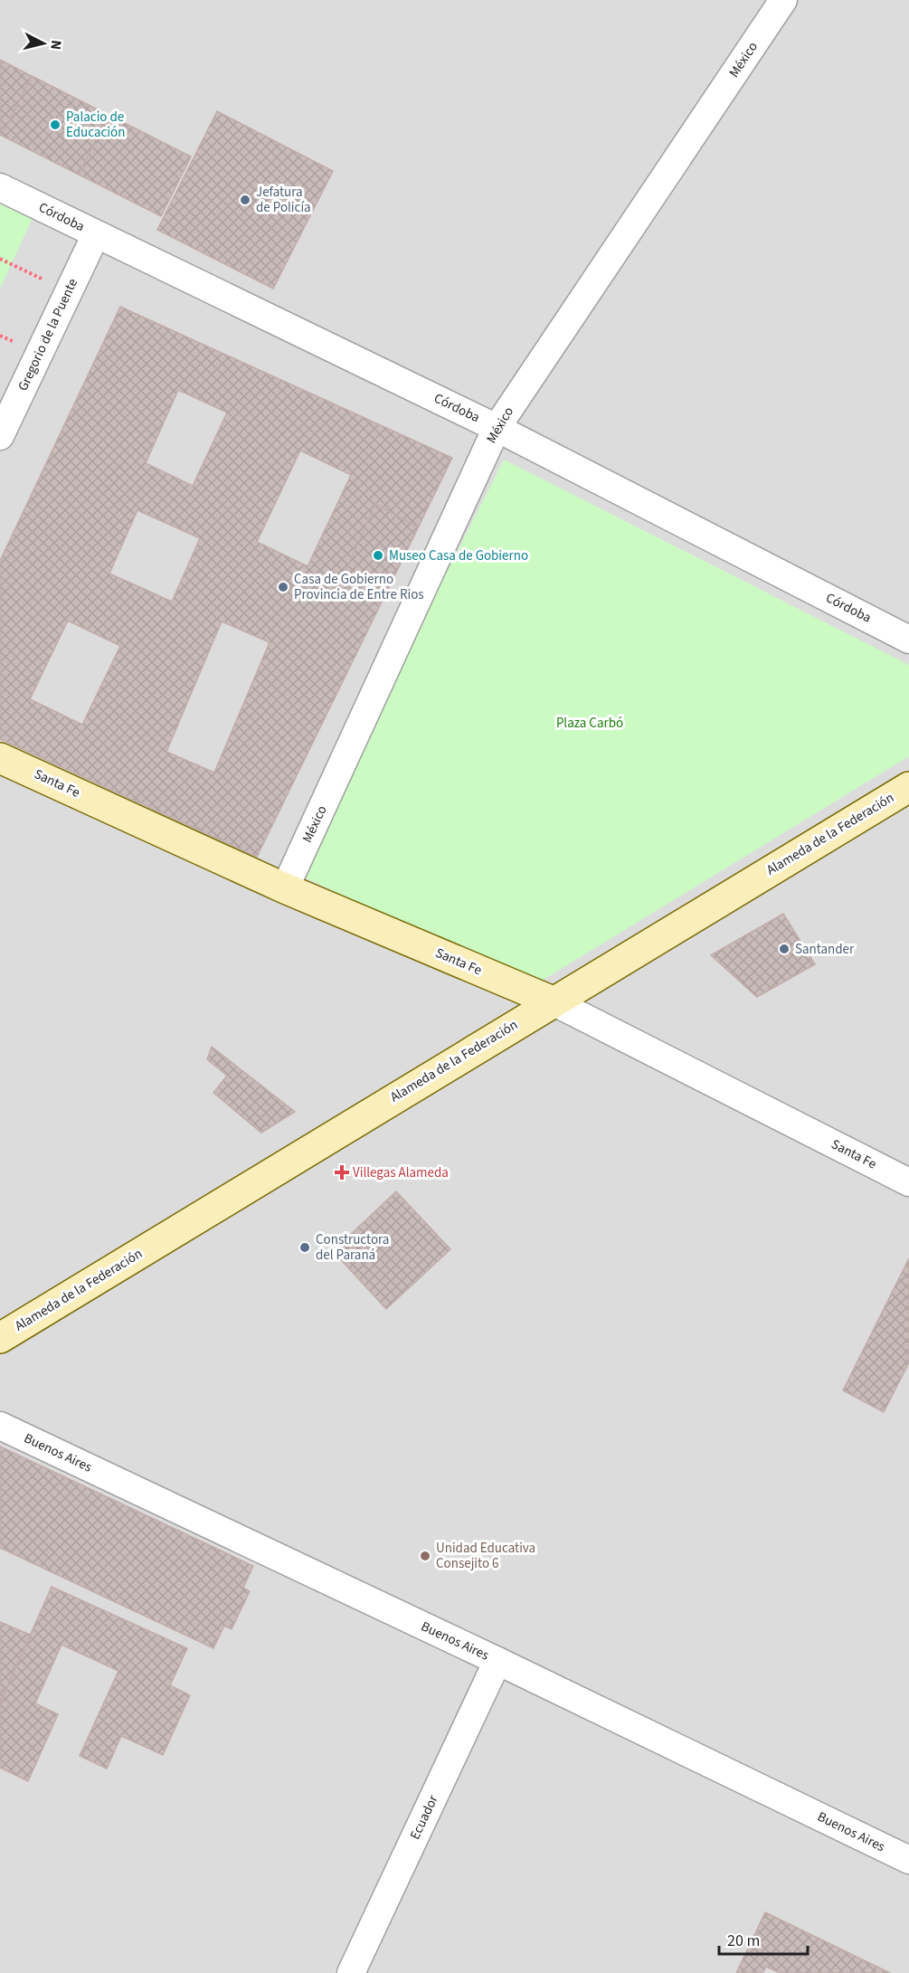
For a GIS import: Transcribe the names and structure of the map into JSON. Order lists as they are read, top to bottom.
{
  "streets": {
    "street": [
      "México",
      "Córdoba",
      "Gregorio de la Puente",
      "Santa Fe",
      "Alameda de la Federación",
      "Buenos Aires",
      "Ecuador"
    ]
  },
  "crossings": [
    ["México", "Córdoba"],
    ["México", "Santa Fe"],
    ["Córdoba", "Gregorio de la Puente"],
    ["Santa Fe", "Alameda de la Federación"],
    ["Buenos Aires", "Ecuador"]
  ],
  "parks": ["Plaza Carbó"],
  "places": {
    "other": [
      "Palacio de Educación",
      "Jefatura de Policía",
      "Museo Casa de Gobierno",
      "Casa de Gobierno Provincia de Entre Rios",
      "Santander",
      "Constructora del Paraná",
      "Unidad Educativa Consejito 6"
    ],
    "health": ["Villegas Alameda"]
  },
  "scale_bar": "20 m",
  "north": "right"
}
